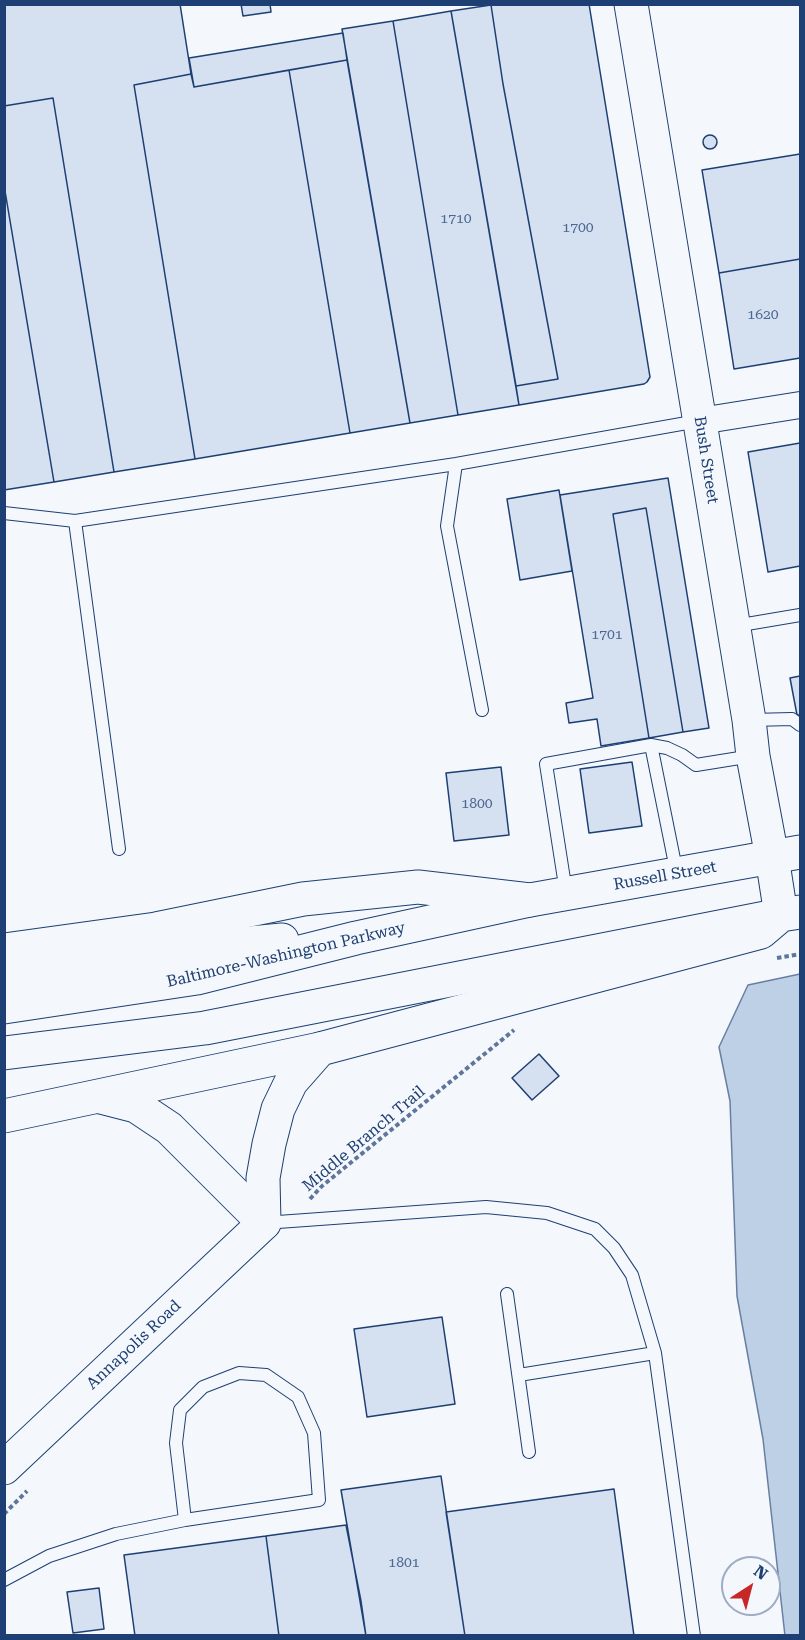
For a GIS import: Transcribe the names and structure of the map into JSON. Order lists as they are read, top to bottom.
{
  "streets": {
    "main road": [
      "Bush Street",
      "Russell Street",
      "Baltimore-Washington Parkway",
      "Annapolis Road"
    ],
    "path": ["Middle Branch Trail"]
  },
  "crossings": [
    ["Bush Street", "Russell Street"],
    ["Russell Street", "Baltimore-Washington Parkway"],
    ["Middle Branch Trail", "Annapolis Road"]
  ],
  "house_numbers": [
    "1710",
    "1700",
    "1620",
    "1701",
    "1800",
    "1801"
  ],
  "north": "top right"
}
